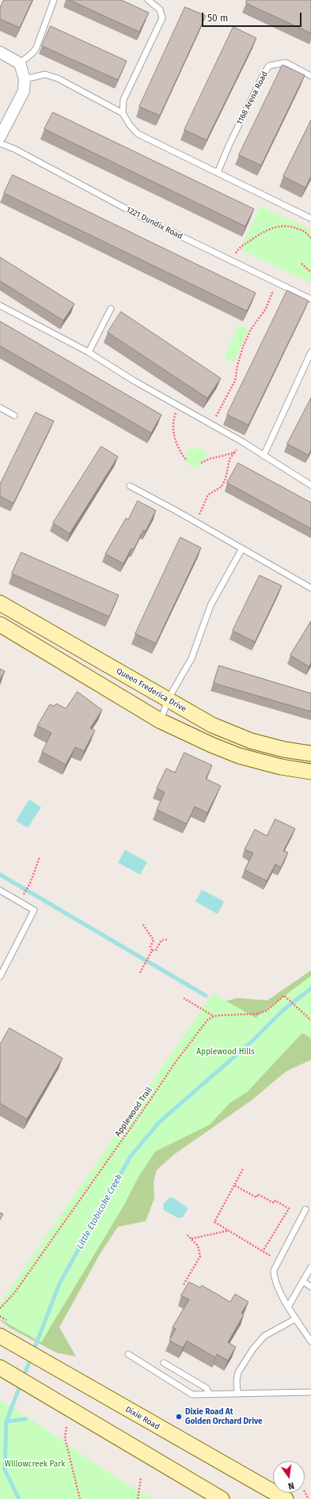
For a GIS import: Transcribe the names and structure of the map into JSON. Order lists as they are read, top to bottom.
{
  "streets": {
    "street": ["Queen Frederica Drive", "Dixie Road"],
    "lane": ["1168 Arena Road", "1221 Dundix Road"],
    "path": ["Applewood Trail"]
  },
  "water": ["Little Etobicoke Creek"],
  "parks": ["Applewood Hills", "Willowcreek Park"],
  "places": ["Dixie Road At Golden Orchard Drive"],
  "scale_bar": "50 m",
  "north": "bottom"
}
